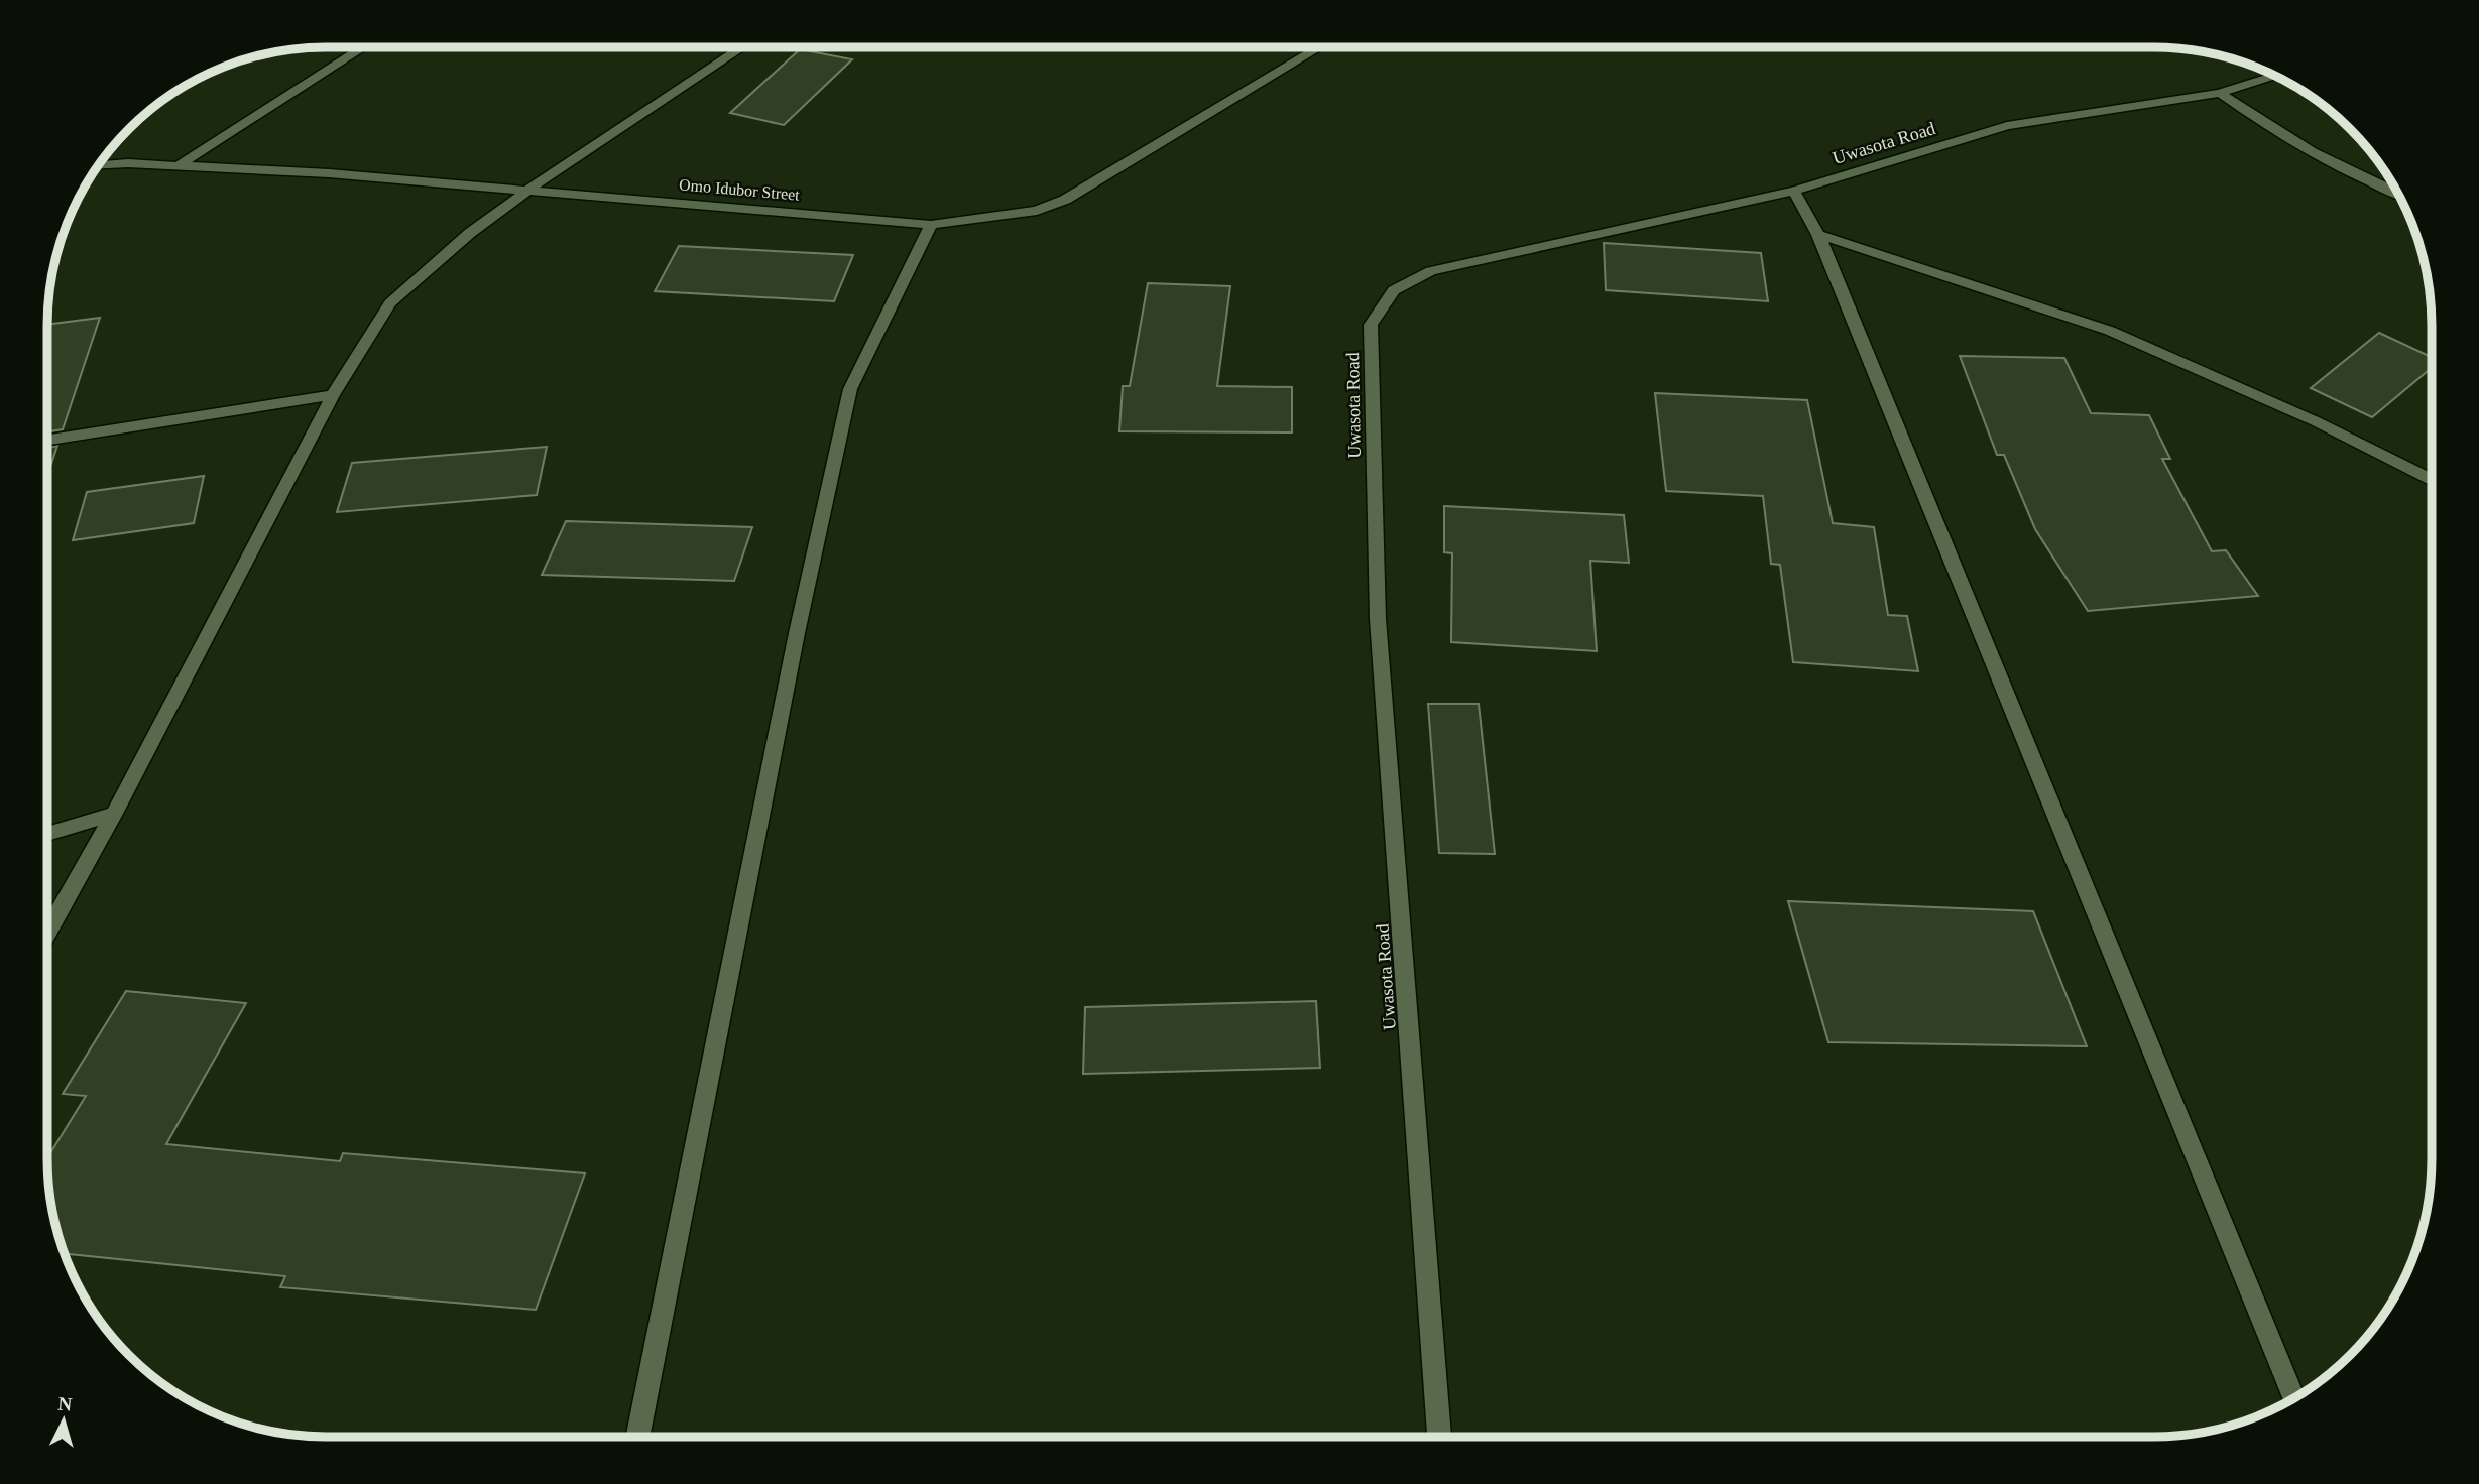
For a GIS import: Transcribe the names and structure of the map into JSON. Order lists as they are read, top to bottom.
{
  "streets": {
    "street": ["Uwasota Road", "Omo Idubor Street"]
  },
  "north": "top"
}
